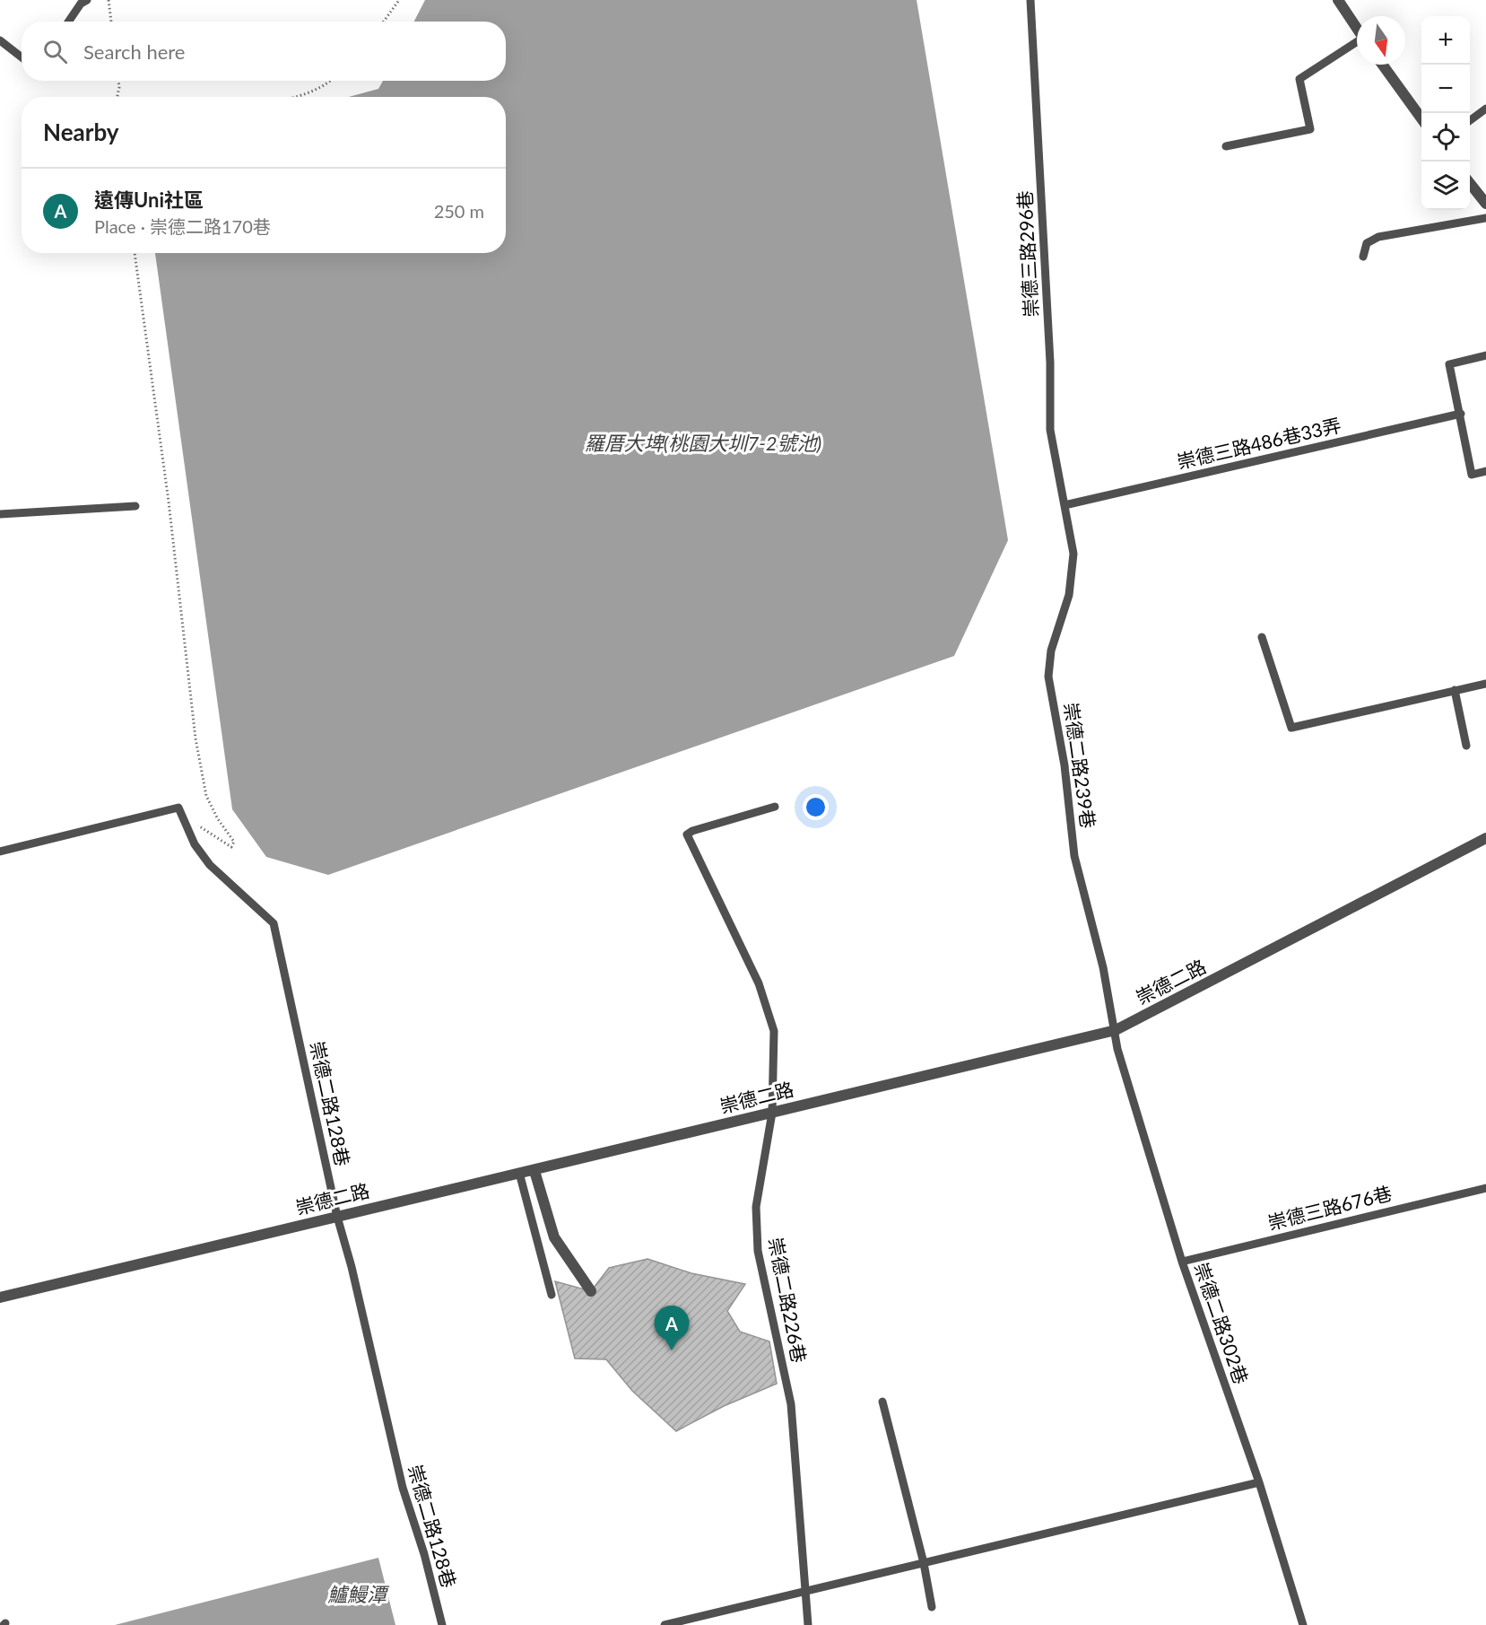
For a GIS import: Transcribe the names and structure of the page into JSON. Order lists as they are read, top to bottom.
{
  "streets": {
    "street": ["崇德二路"],
    "lane": [
      "崇德三路296巷",
      "崇德三路486巷33弄",
      "崇德二路239巷",
      "崇德二路128巷",
      "崇德三路676巷",
      "崇德二路226巷",
      "崇德二路302巷"
    ]
  },
  "crossings": [
    ["崇德三路296巷", "崇德三路486巷33弄"],
    ["崇德三路296巷", "崇德二路239巷"],
    ["崇德三路486巷33弄", "崇德二路239巷"],
    ["崇德二路239巷", "崇德二路"],
    ["崇德二路239巷", "崇德二路302巷"],
    ["崇德二路", "崇德二路128巷"],
    ["崇德二路", "崇德二路226巷"],
    ["崇德二路", "崇德二路302巷"],
    ["崇德三路676巷", "崇德二路302巷"]
  ],
  "water": ["羅厝大埤(桃園大圳7-2號池)", "鱸鰻潭"],
  "north": "bottom",
  "page": {
    "map_buttons": ["+", "−"],
    "search": "Search here",
    "heading": "Nearby",
    "list": [
      {
        "mark": "A",
        "name": "遠傳Uni社區",
        "note": "Place · 崇德二路170巷",
        "value": "250 m"
      }
    ],
    "pins": "A"
  }
}
